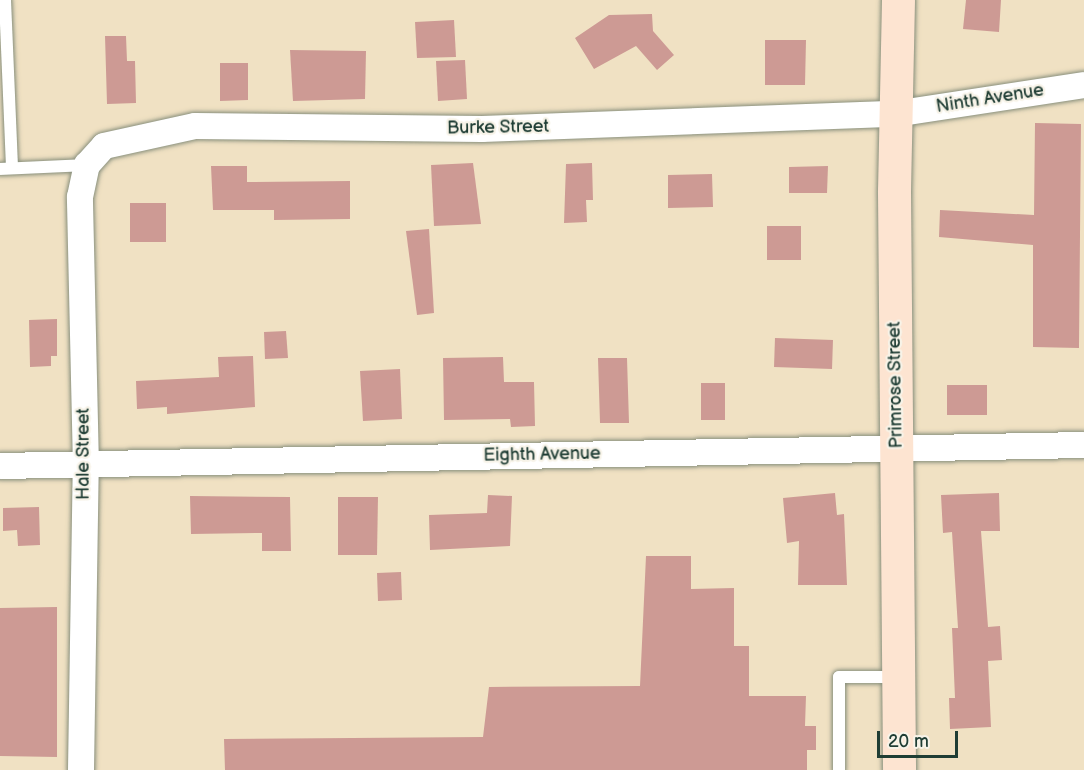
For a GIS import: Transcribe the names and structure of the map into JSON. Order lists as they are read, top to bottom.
{
  "streets": {
    "main road": ["Primrose Street"],
    "street": [
      "Ninth Avenue",
      "Burke Street",
      "Hale Street",
      "Eighth Avenue"
    ]
  },
  "crossings": [
    ["Ninth Avenue", "Burke Street"],
    ["Ninth Avenue", "Primrose Street"],
    ["Burke Street", "Primrose Street"],
    ["Burke Street", "Hale Street"],
    ["Primrose Street", "Eighth Avenue"],
    ["Hale Street", "Eighth Avenue"]
  ],
  "scale_bar": "20 m"
}
